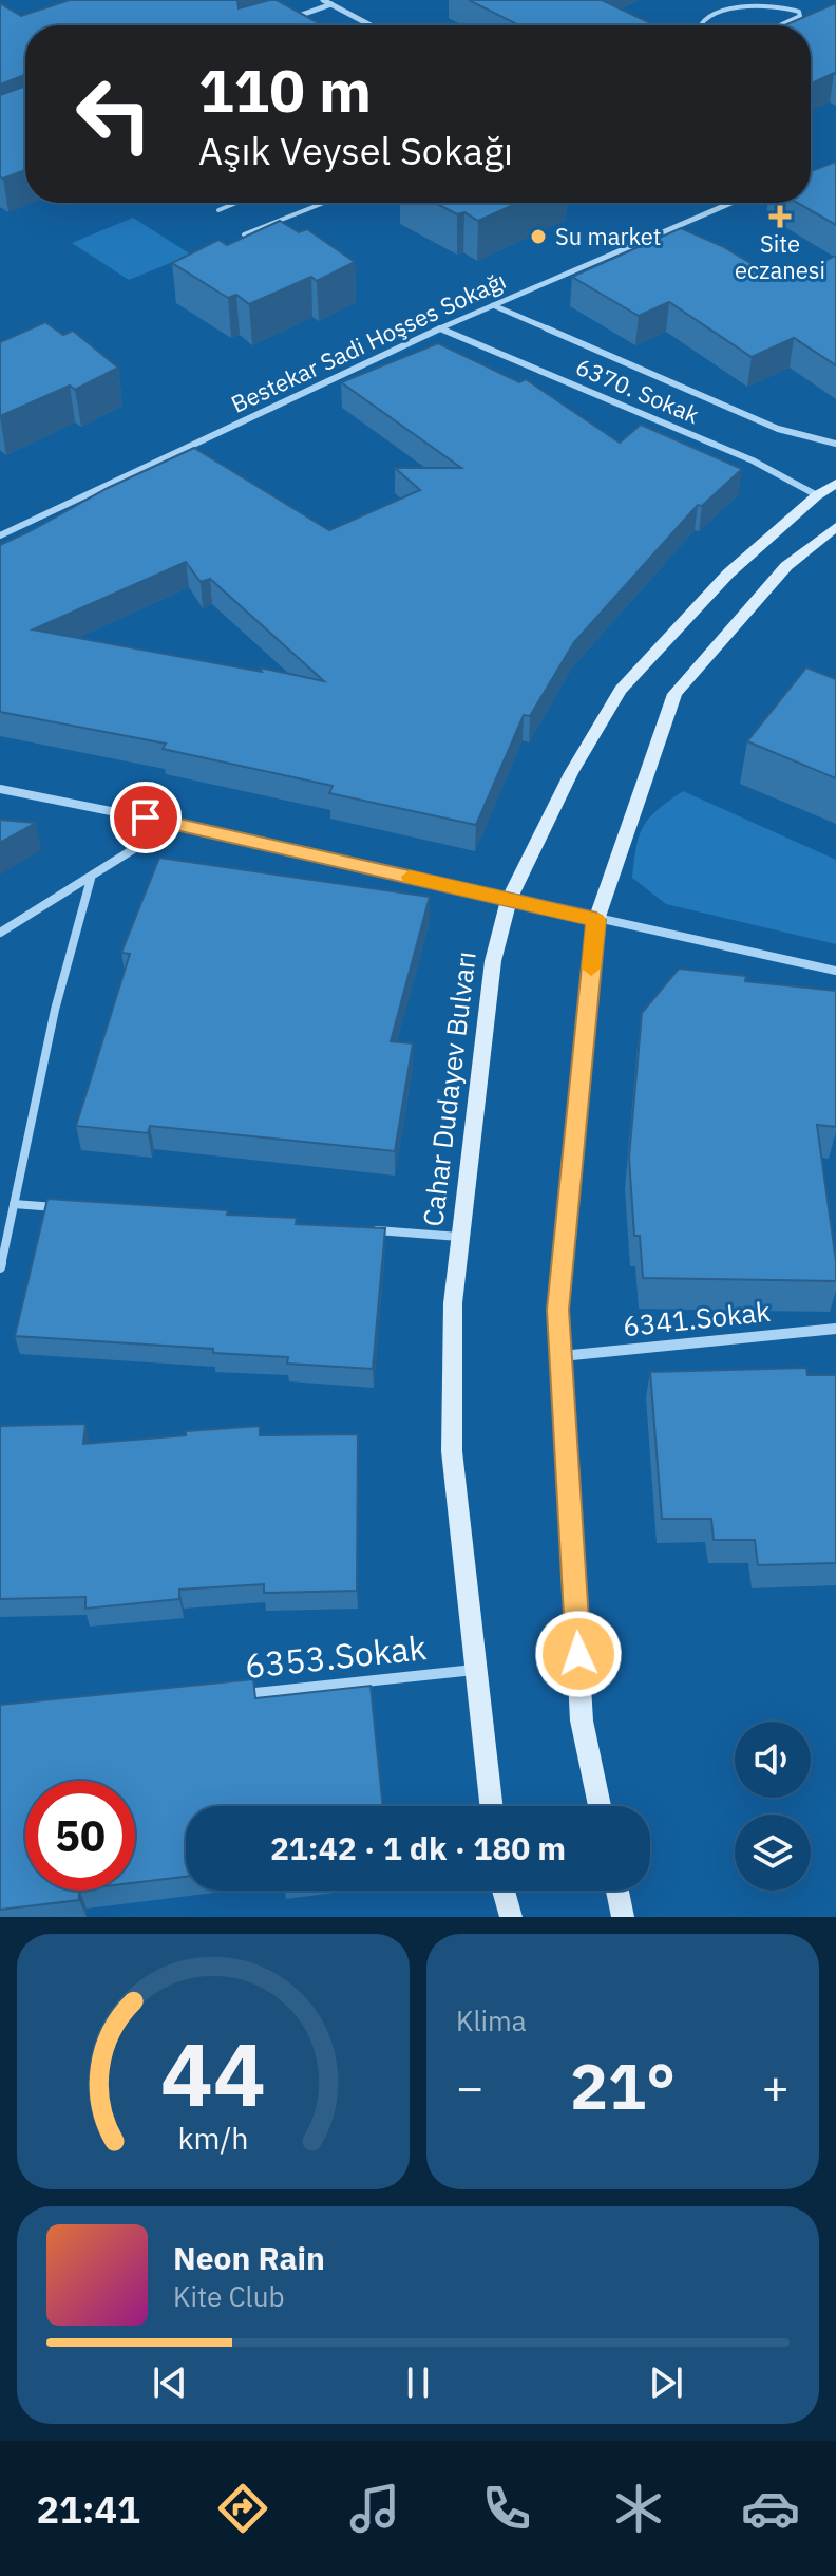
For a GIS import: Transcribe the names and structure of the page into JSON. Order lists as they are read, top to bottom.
{
  "streets": {
    "main road": ["Cahar Dudayev Bulvarı"],
    "street": [
      "Bestekar Sadi Hoşses Sokağı",
      "6370. Sokak",
      "6341.Sokak",
      "6353.Sokak"
    ]
  },
  "crossings": [
    ["Bestekar Sadi Hoşses Sokağı", "6370. Sokak"],
    ["6370. Sokak", "Cahar Dudayev Bulvarı"],
    ["Cahar Dudayev Bulvarı", "6353.Sokak"]
  ],
  "places": {
    "health": ["Site eczanesi"],
    "other": ["Su market"]
  },
  "page": {
    "turn": ["110 m", "Aşık Veysel Sokağı"],
    "limit": "50",
    "trip": "21:42 · 1 dk · 180 m",
    "tile": "Klima",
    "heat": ["−", "21°", "+"],
    "song": ["Neon Rain", "Kite Club"],
    "tabs": "21:41",
    "gauge": ["44", "km/h"]
  }
}
